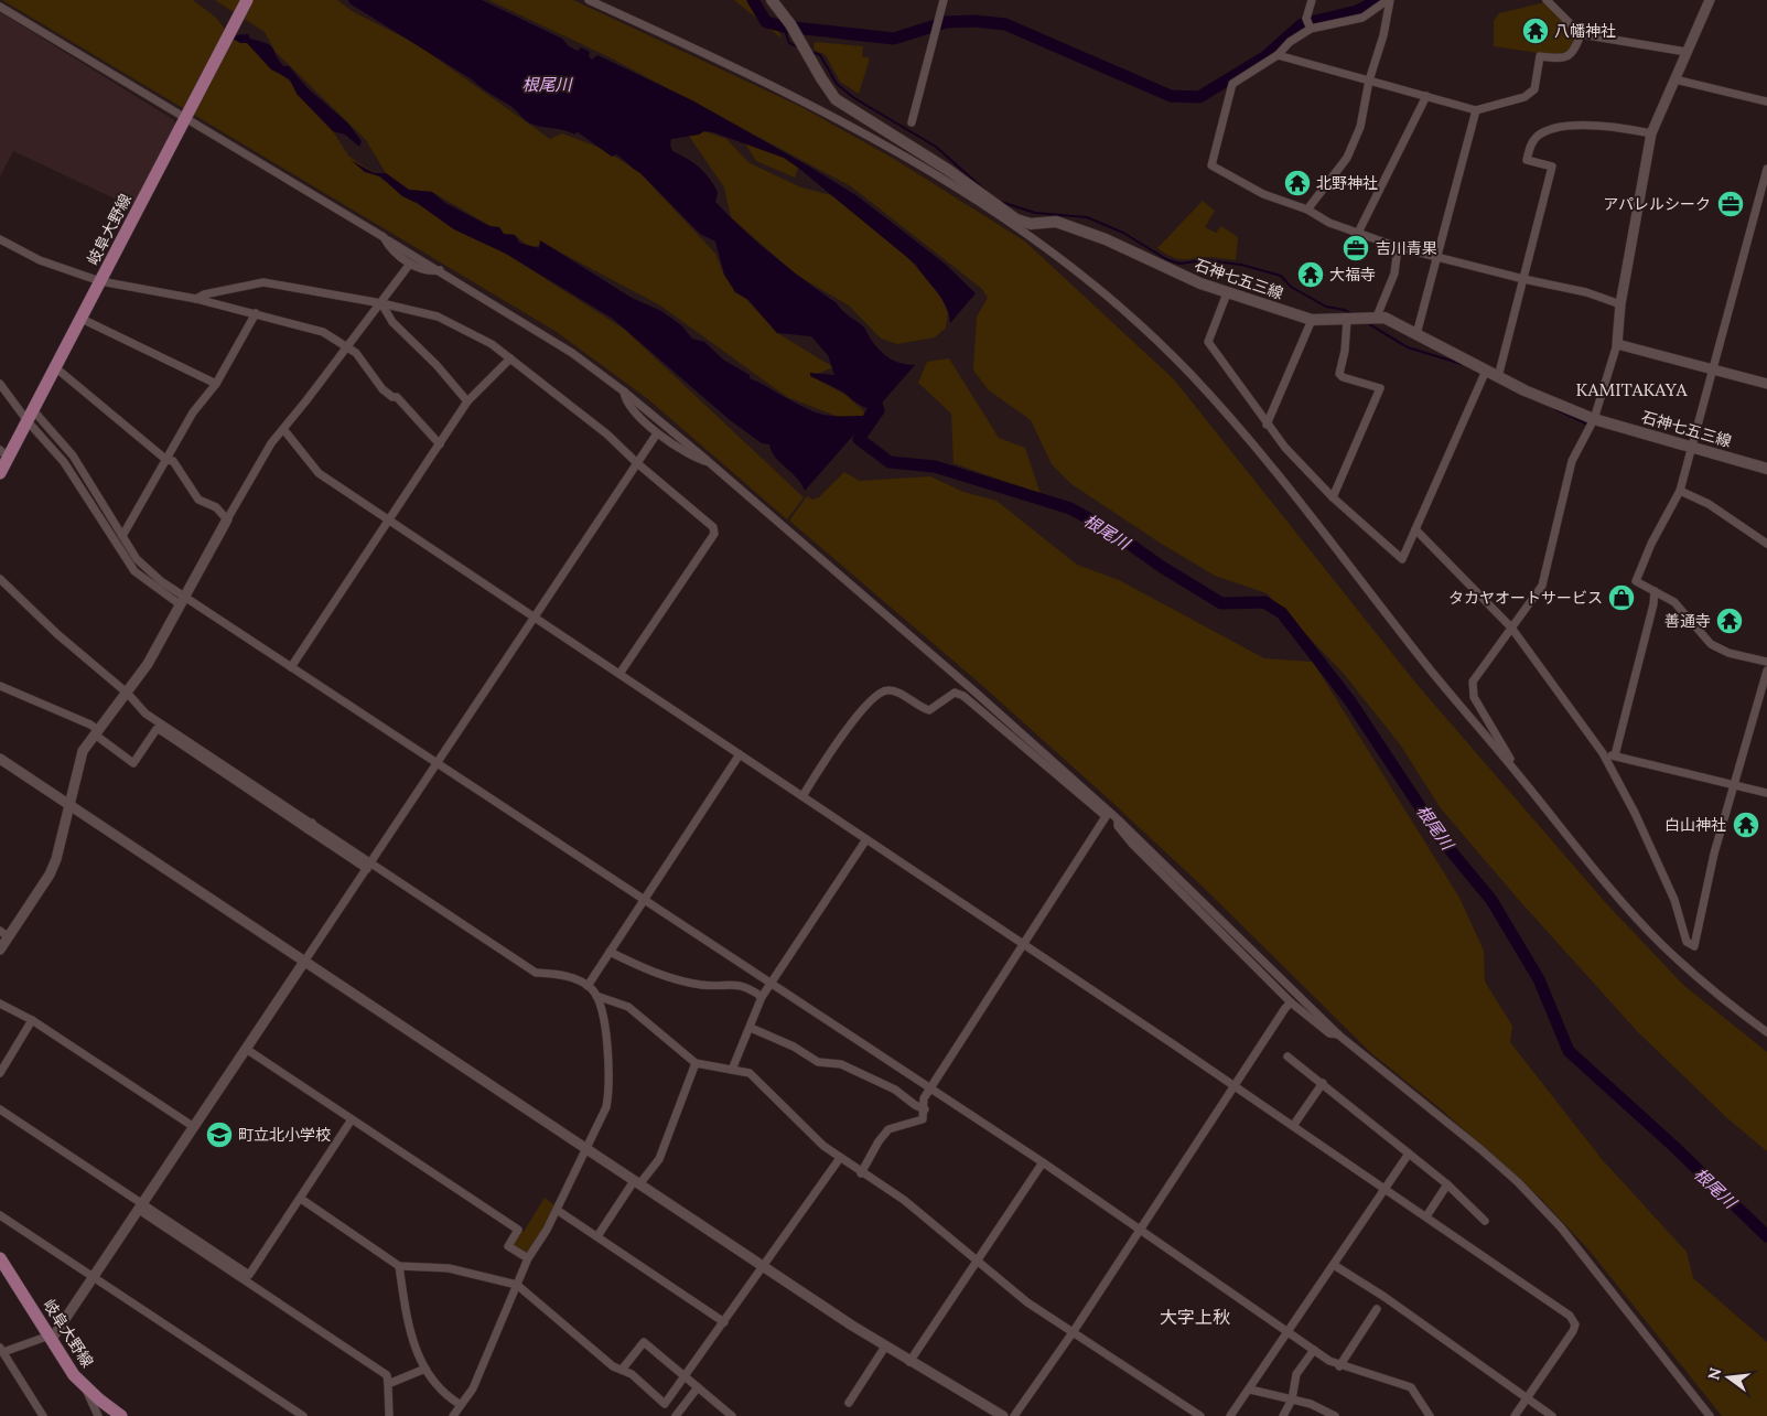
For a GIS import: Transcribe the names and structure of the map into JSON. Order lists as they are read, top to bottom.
{
  "streets": {
    "main road": ["岐阜大野線", "石神七五三線"]
  },
  "districts": ["KAMITAKAYA", "大字上秋"],
  "water": ["根尾川"],
  "places": {
    "temple": [
      "八幡神社",
      "北野神社",
      "大福寺",
      "善通寺",
      "白山神社"
    ],
    "office": ["アパレルシーク", "吉川青果"],
    "shop": ["タカヤオートサービス"],
    "school or university": ["町立北小学校"]
  },
  "north": "left"
}
